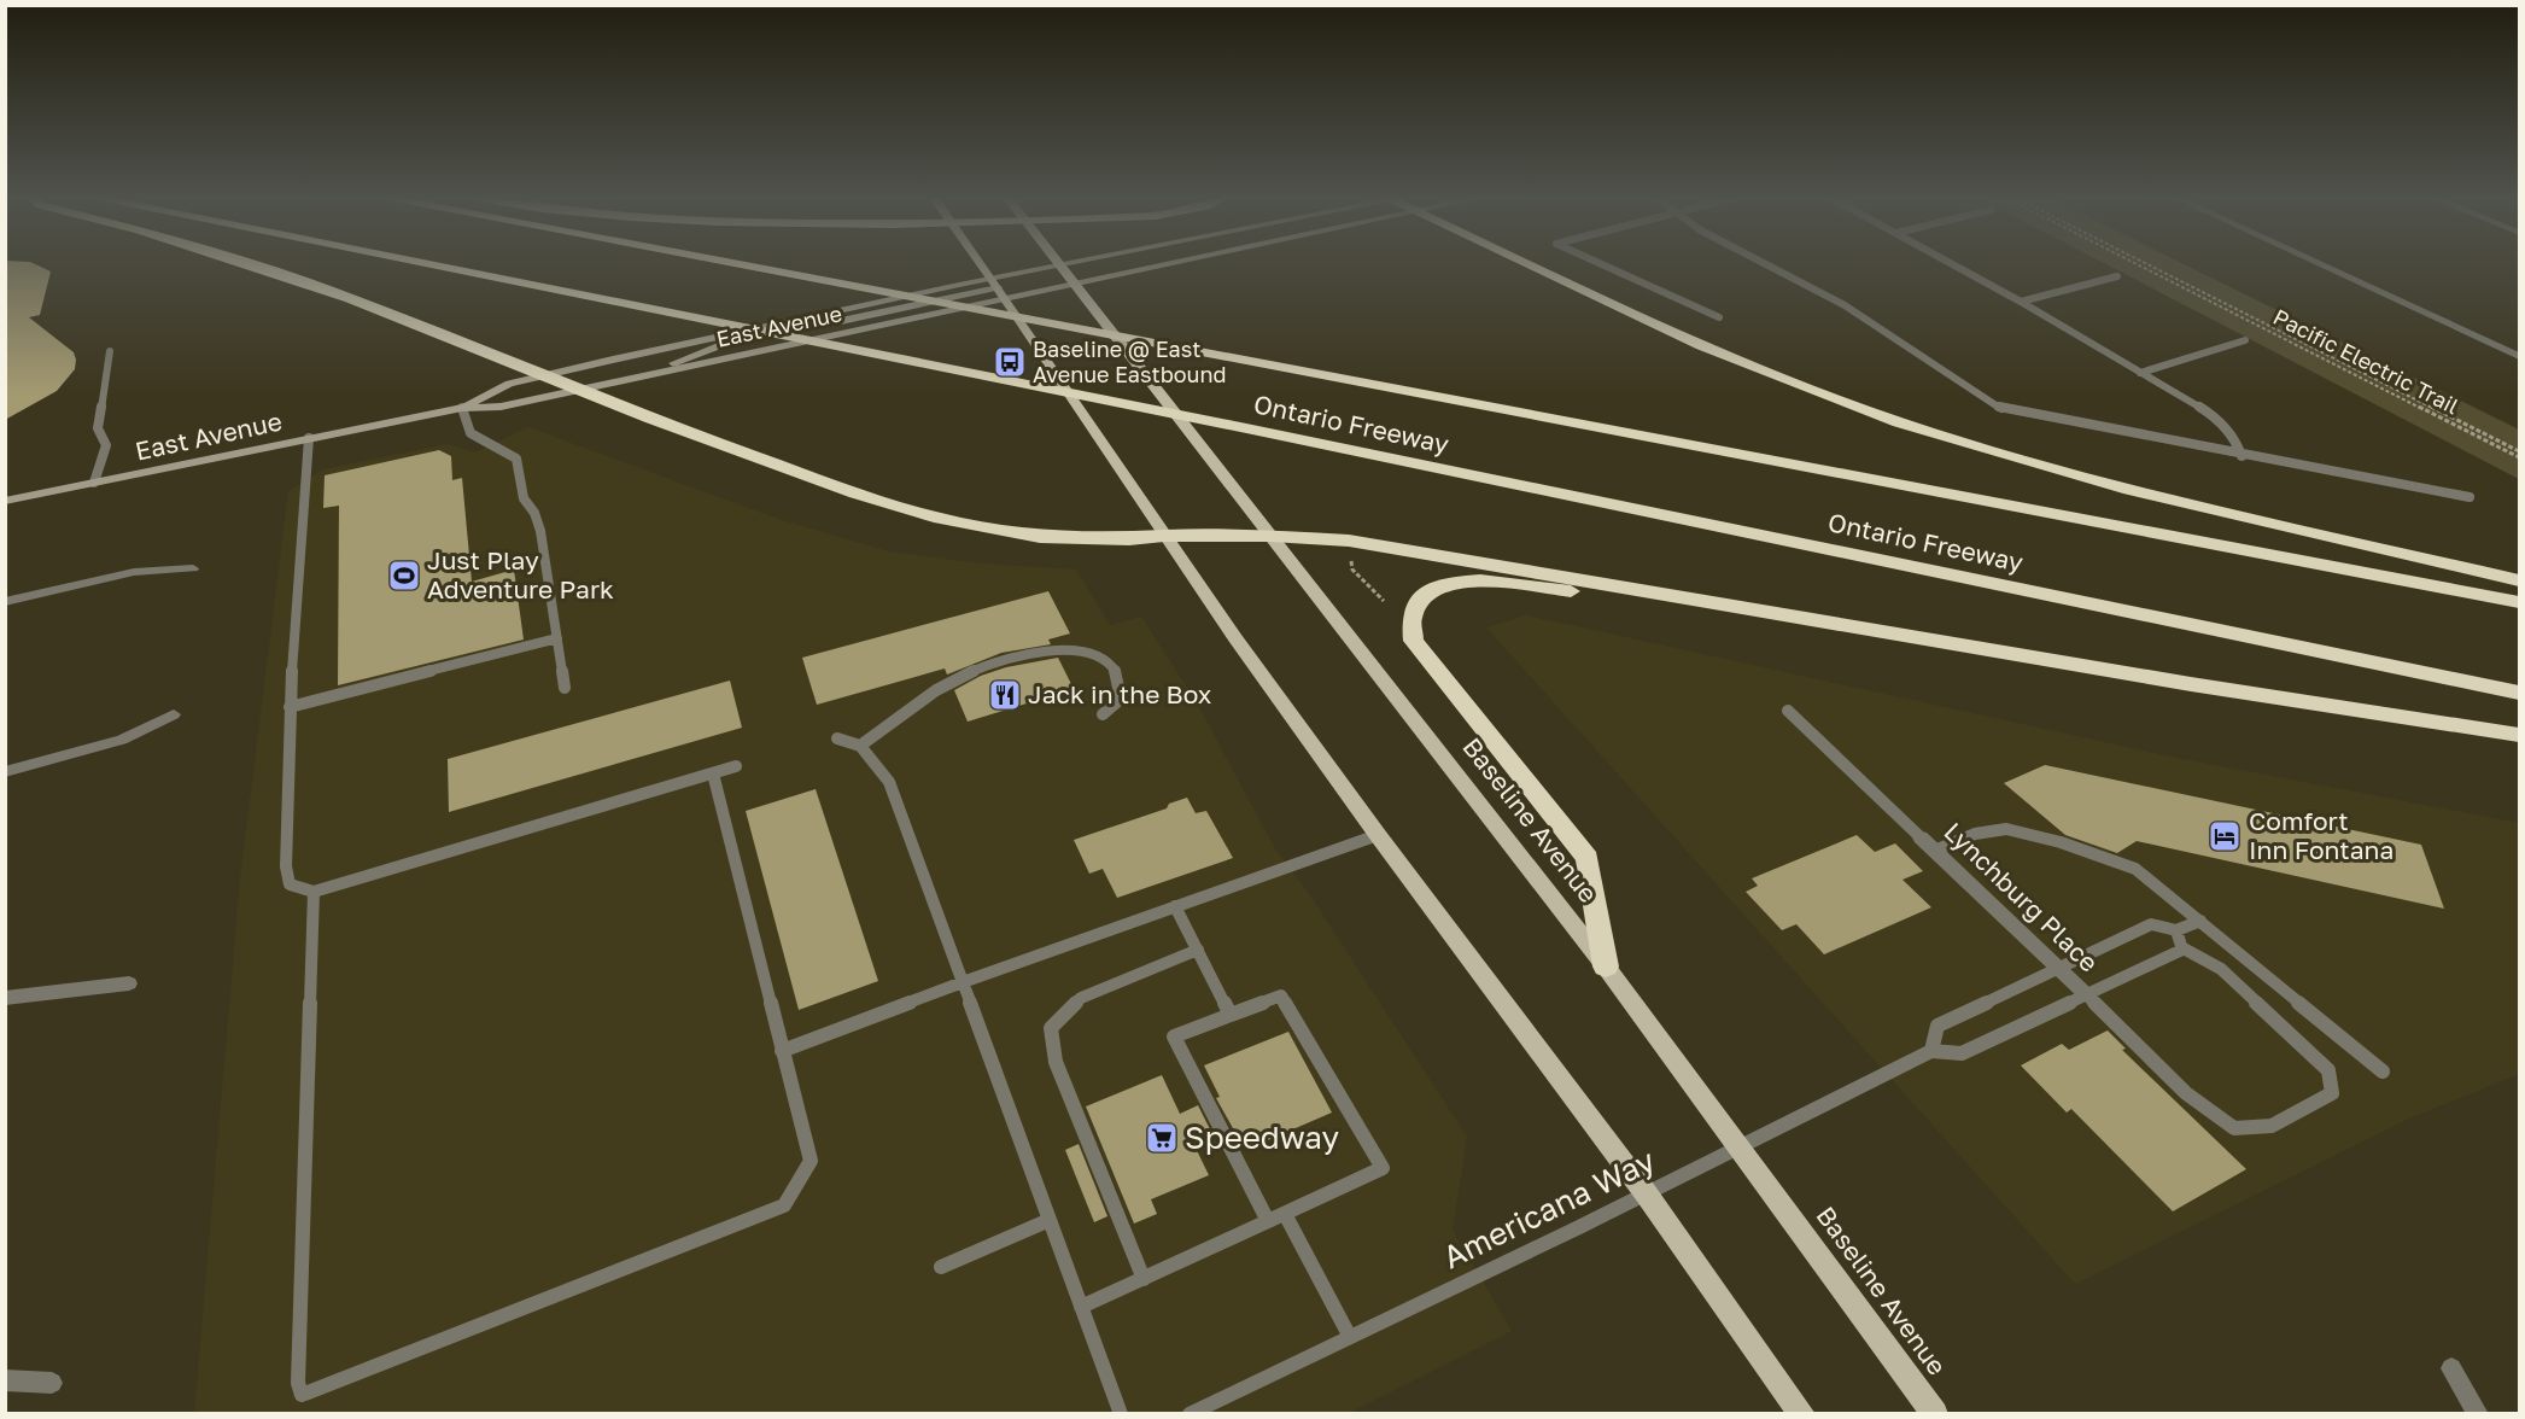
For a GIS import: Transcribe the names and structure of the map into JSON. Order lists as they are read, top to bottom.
{
  "streets": {
    "highway": ["Ontario Freeway"],
    "main road": ["East Avenue", "Baseline Avenue"],
    "street": ["Lynchburg Place"],
    "lane": ["Americana Way"],
    "path": ["Pacific Electric Trail"]
  },
  "crossings": [
    ["East Avenue", "Baseline Avenue"],
    ["Baseline Avenue", "Americana Way"],
    ["Lynchburg Place", "Americana Way"]
  ],
  "places": {
    "bus stop": ["Baseline @ East Avenue Eastbound"],
    "sports": ["Just Play Adventure Park"],
    "restaurant": ["Jack in the Box"],
    "hotel": ["Comfort Inn Fontana"],
    "supermarket": ["Speedway"]
  }
}
